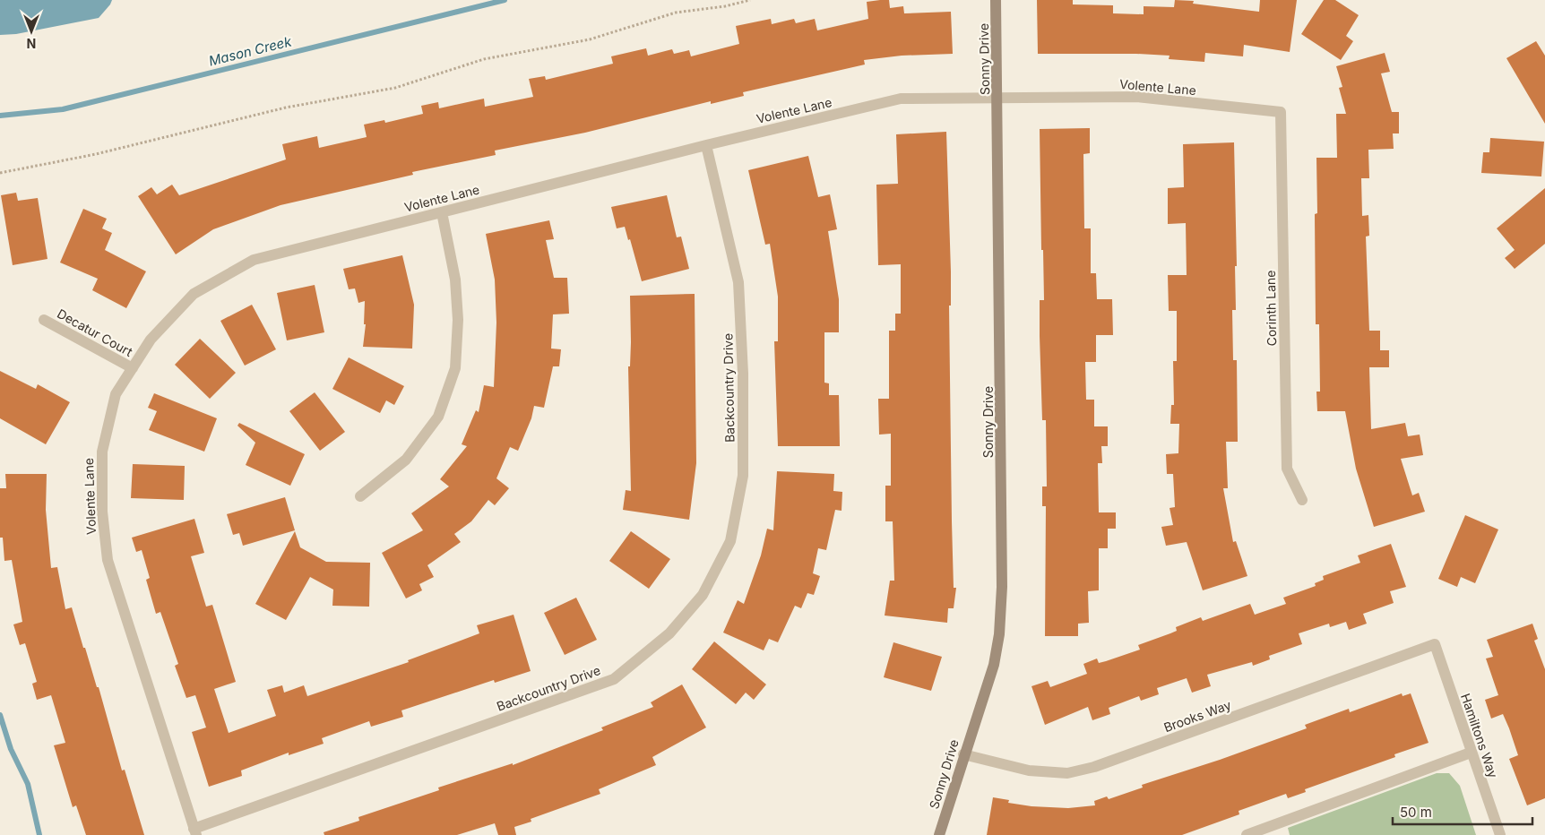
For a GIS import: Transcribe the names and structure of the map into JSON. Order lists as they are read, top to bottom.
{
  "streets": {
    "street": [
      "Sonny Drive",
      "Volente Lane",
      "Corinth Lane",
      "Decatur Court",
      "Backcountry Drive",
      "Brooks Way",
      "Hamiltons Way"
    ]
  },
  "crossings": [
    ["Sonny Drive", "Volente Lane"],
    ["Sonny Drive", "Brooks Way"],
    ["Volente Lane", "Corinth Lane"],
    ["Volente Lane", "Decatur Court"],
    ["Volente Lane", "Backcountry Drive"],
    ["Brooks Way", "Hamiltons Way"]
  ],
  "water": ["Mason Creek"],
  "scale_bar": "50 m",
  "north": "bottom"
}
